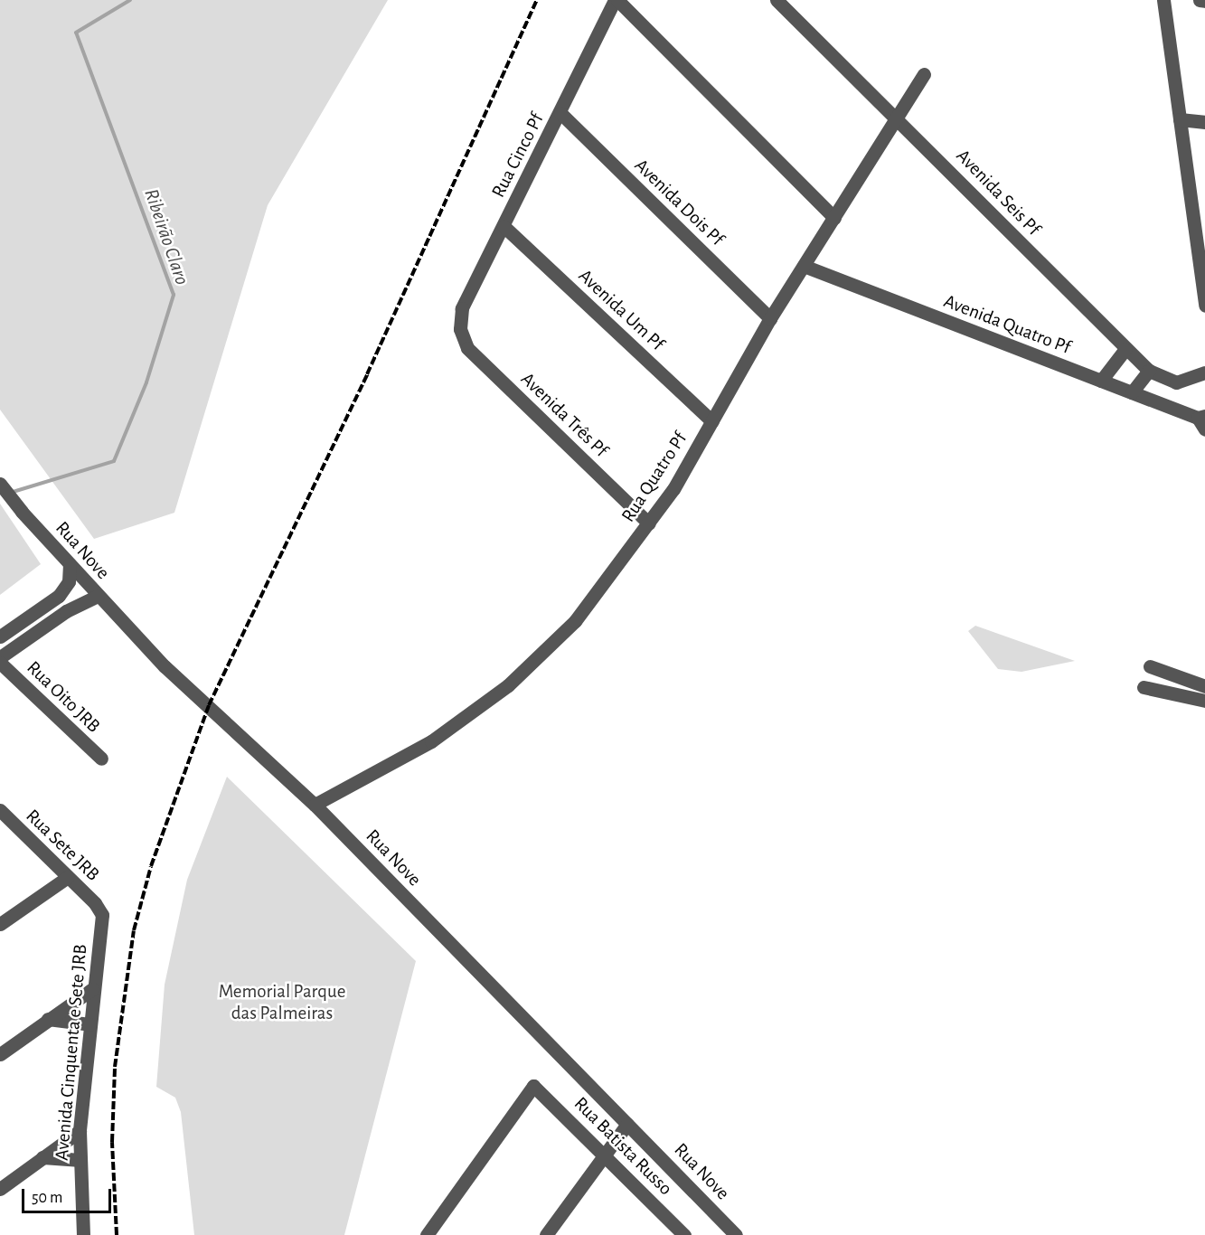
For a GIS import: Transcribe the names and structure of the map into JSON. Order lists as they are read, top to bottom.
{
  "streets": {
    "street": [
      "Rua Cinco Pf",
      "Avenida Seis Pf",
      "Avenida Dois Pf",
      "Avenida Um Pf",
      "Avenida Quatro Pf",
      "Avenida Três Pf",
      "Rua Quatro Pf",
      "Rua Nove",
      "Rua Oito JRB",
      "Rua Sete JRB",
      "Avenida Cinquenta e Sete JRB",
      "Rua Batista Russo"
    ]
  },
  "crossings": [
    ["Rua Cinco Pf", "Avenida Dois Pf"],
    ["Rua Cinco Pf", "Avenida Um Pf"],
    ["Rua Cinco Pf", "Avenida Três Pf"],
    ["Avenida Seis Pf", "Rua Quatro Pf"],
    ["Avenida Dois Pf", "Rua Quatro Pf"],
    ["Avenida Um Pf", "Rua Quatro Pf"],
    ["Avenida Quatro Pf", "Rua Quatro Pf"],
    ["Avenida Três Pf", "Rua Quatro Pf"],
    ["Rua Quatro Pf", "Rua Nove"],
    ["Rua Sete JRB", "Avenida Cinquenta e Sete JRB"]
  ],
  "water": ["Ribeirão Claro"],
  "parks": ["Memorial Parque das Palmeiras"],
  "scale_bar": "50 m"
}
